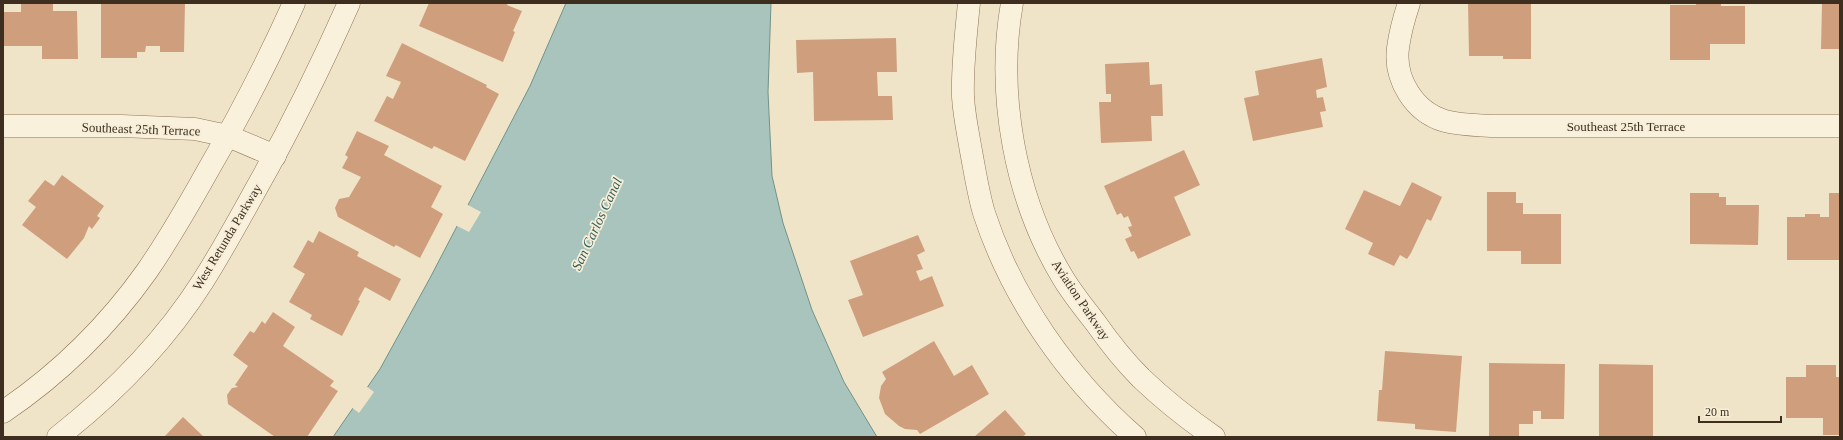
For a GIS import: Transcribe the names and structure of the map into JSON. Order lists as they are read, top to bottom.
{
  "streets": {
    "street": ["Southeast 25th Terrace", "West Retunda Parkway", "Aviation Parkway"]
  },
  "crossings": [
    ["Southeast 25th Terrace", "West Retunda Parkway"]
  ],
  "water": ["San Carlos Canal"],
  "scale_bar": "20 m"
}
